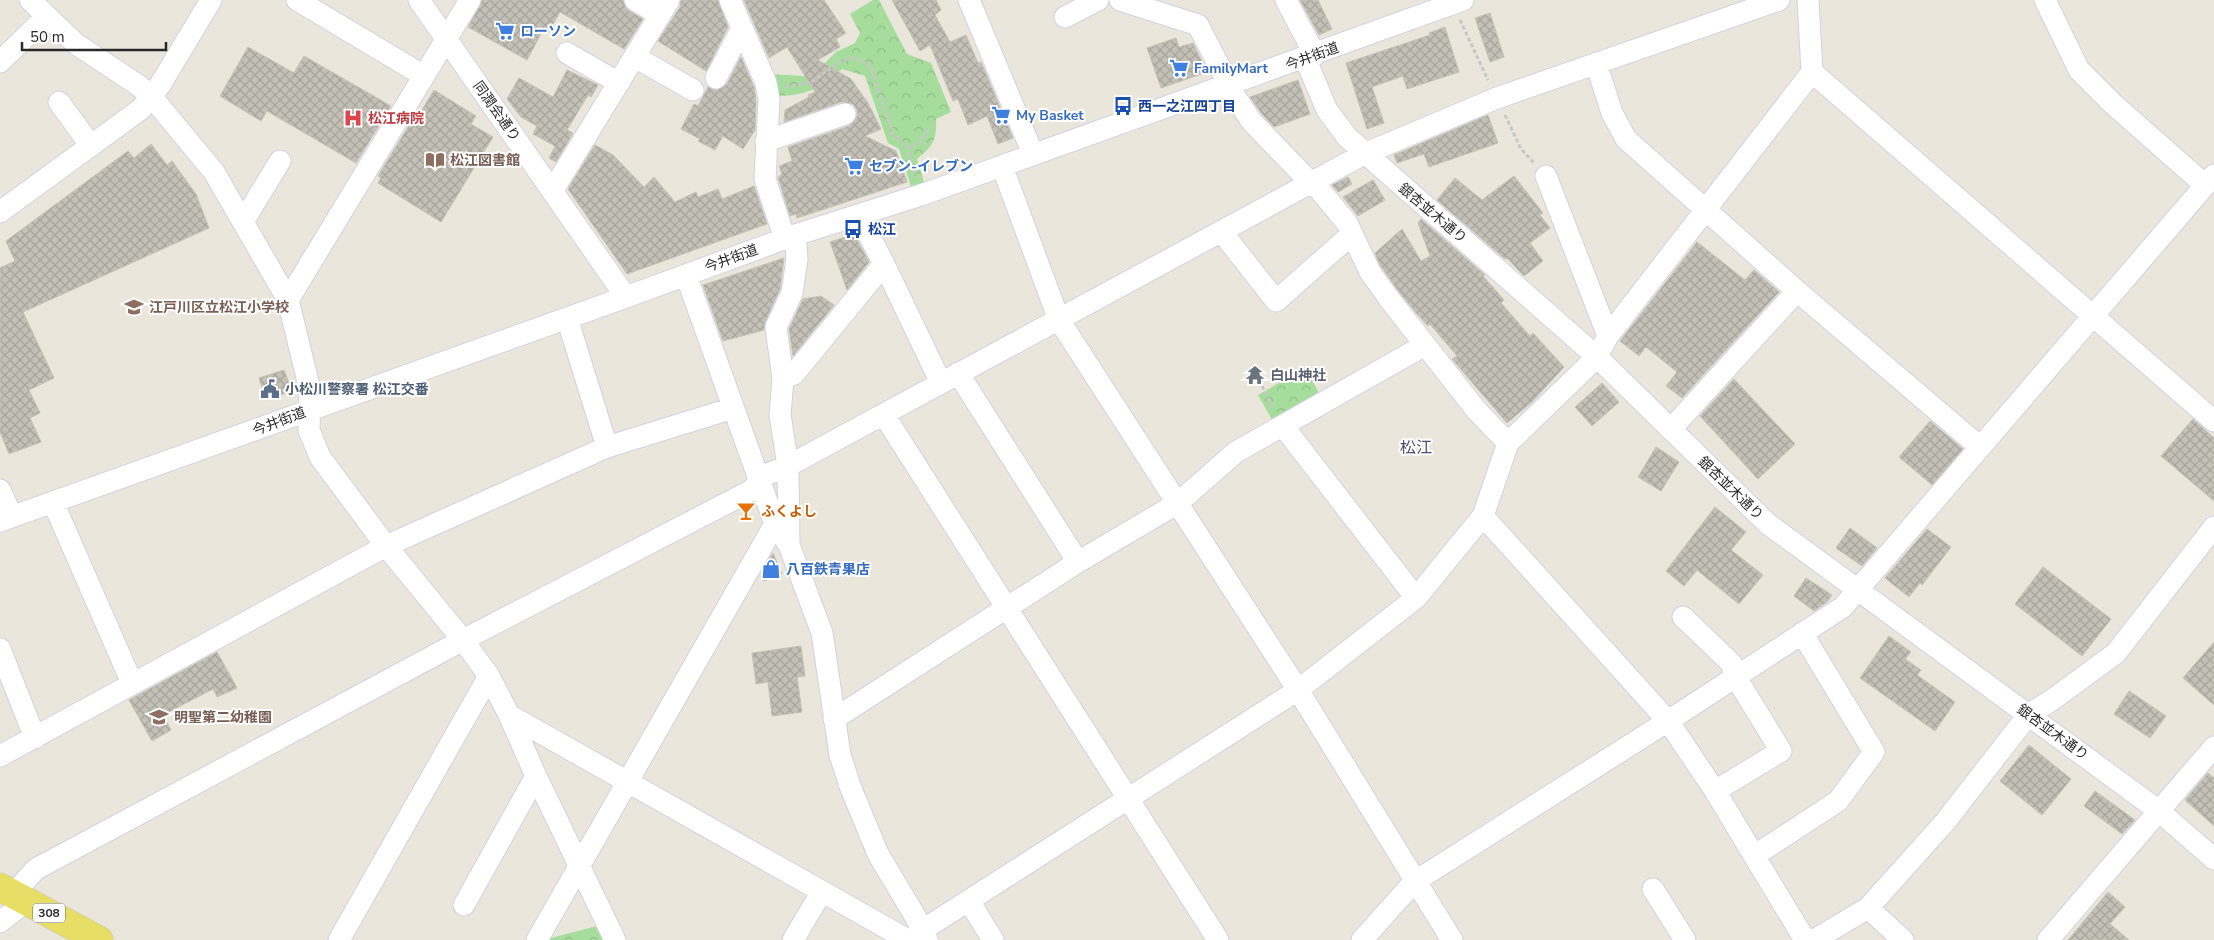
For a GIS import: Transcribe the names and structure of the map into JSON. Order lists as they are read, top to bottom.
{
  "streets": {
    "main road": ["308"],
    "street": ["今井街道", "同潤会通り", "銀杏並木通り"]
  },
  "crossings": [
    ["今井街道", "同潤会通り"],
    ["今井街道", "銀杏並木通り"]
  ],
  "districts": ["松江"],
  "places": {
    "supermarket": [
      "ローソン",
      "FamilyMart",
      "My Basket",
      "セブン-イレブン"
    ],
    "bus stop": ["西一之江四丁目", "松江"],
    "hospital": ["松江病院"],
    "library": ["松江図書館"],
    "school or university": ["江戸川区立松江小学校", "明聖第二幼稚園"],
    "temple": ["白山神社"],
    "public building": ["小松川警察署 松江交番"],
    "bar": ["ふくよし"],
    "shop": ["八百鉄青果店"]
  },
  "scale_bar": "50 m"
}
